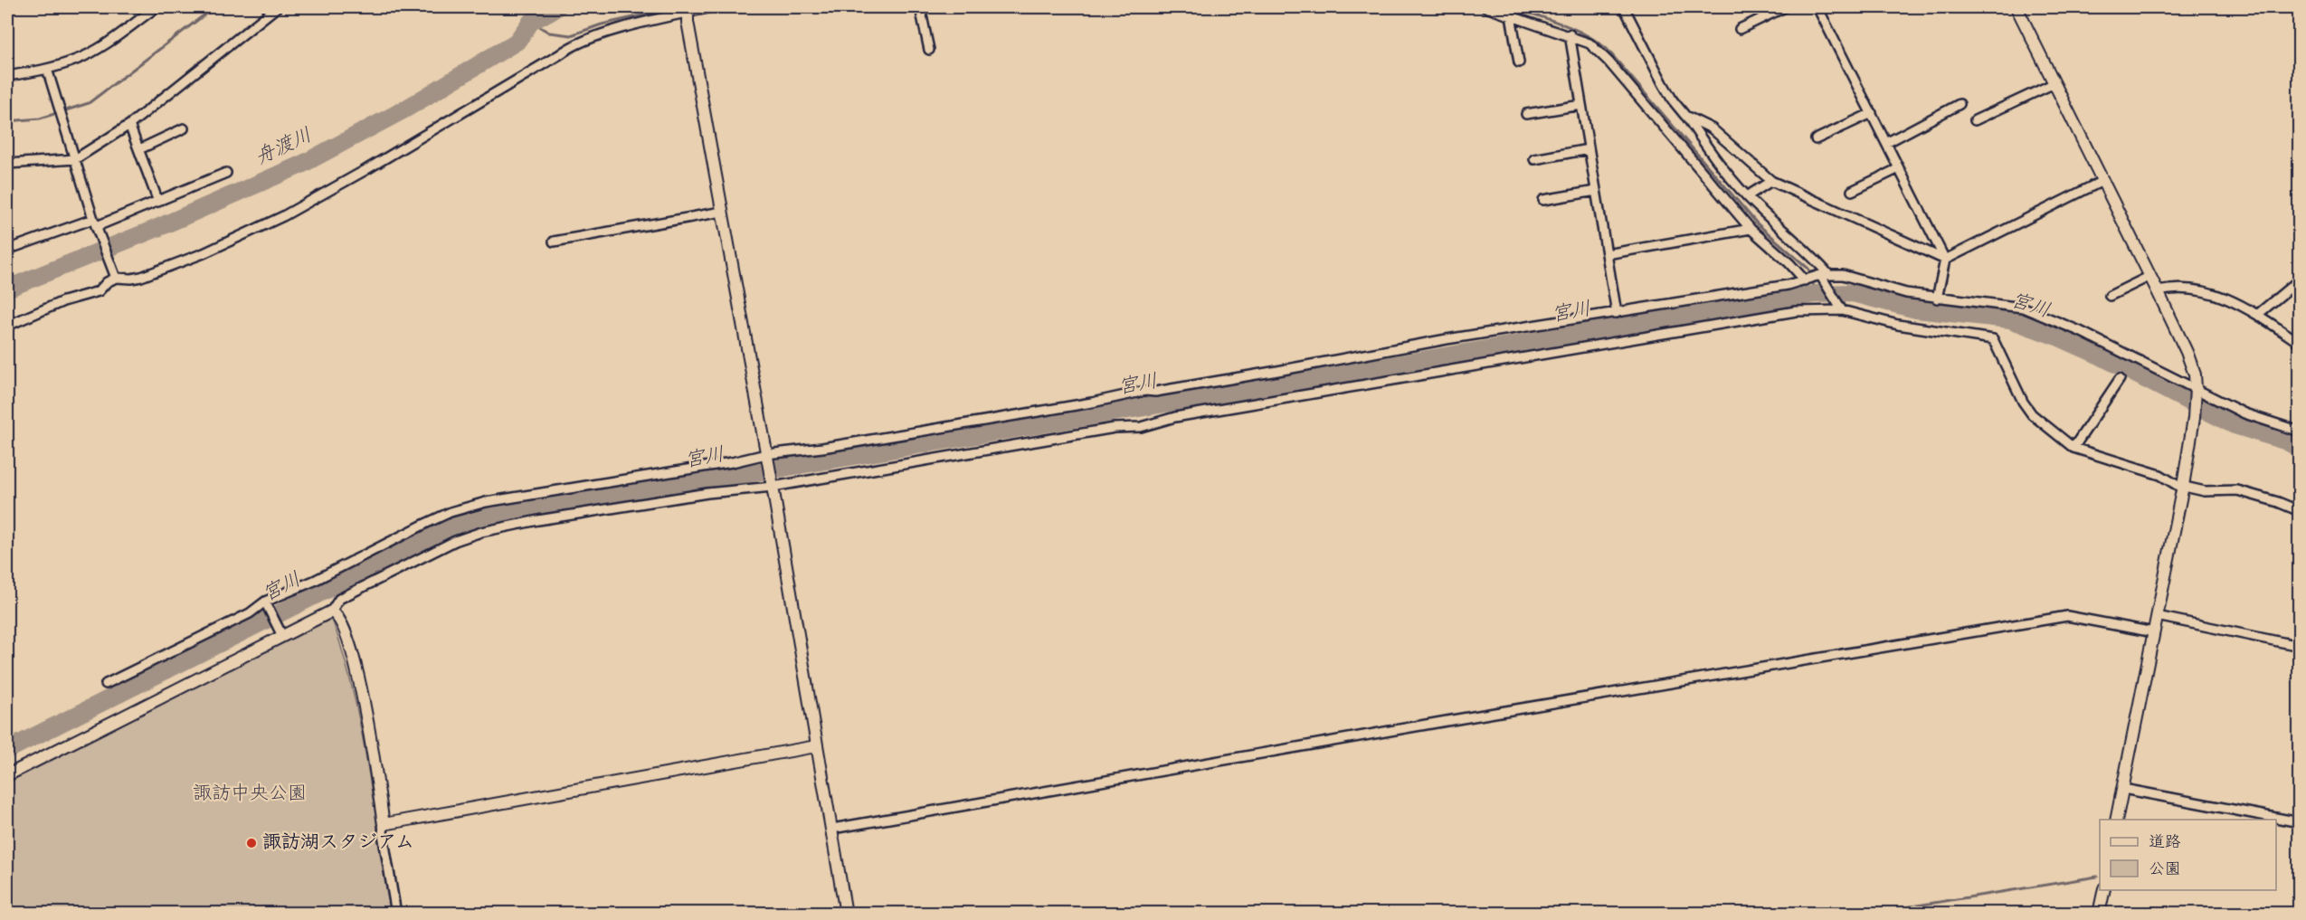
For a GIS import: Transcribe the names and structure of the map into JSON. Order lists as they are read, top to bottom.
{
  "water": ["舟渡川", "宮川"],
  "parks": ["諏訪中央公園"],
  "places": ["諏訪湖スタジアム"],
  "legend": ["道路", "公園"]
}
